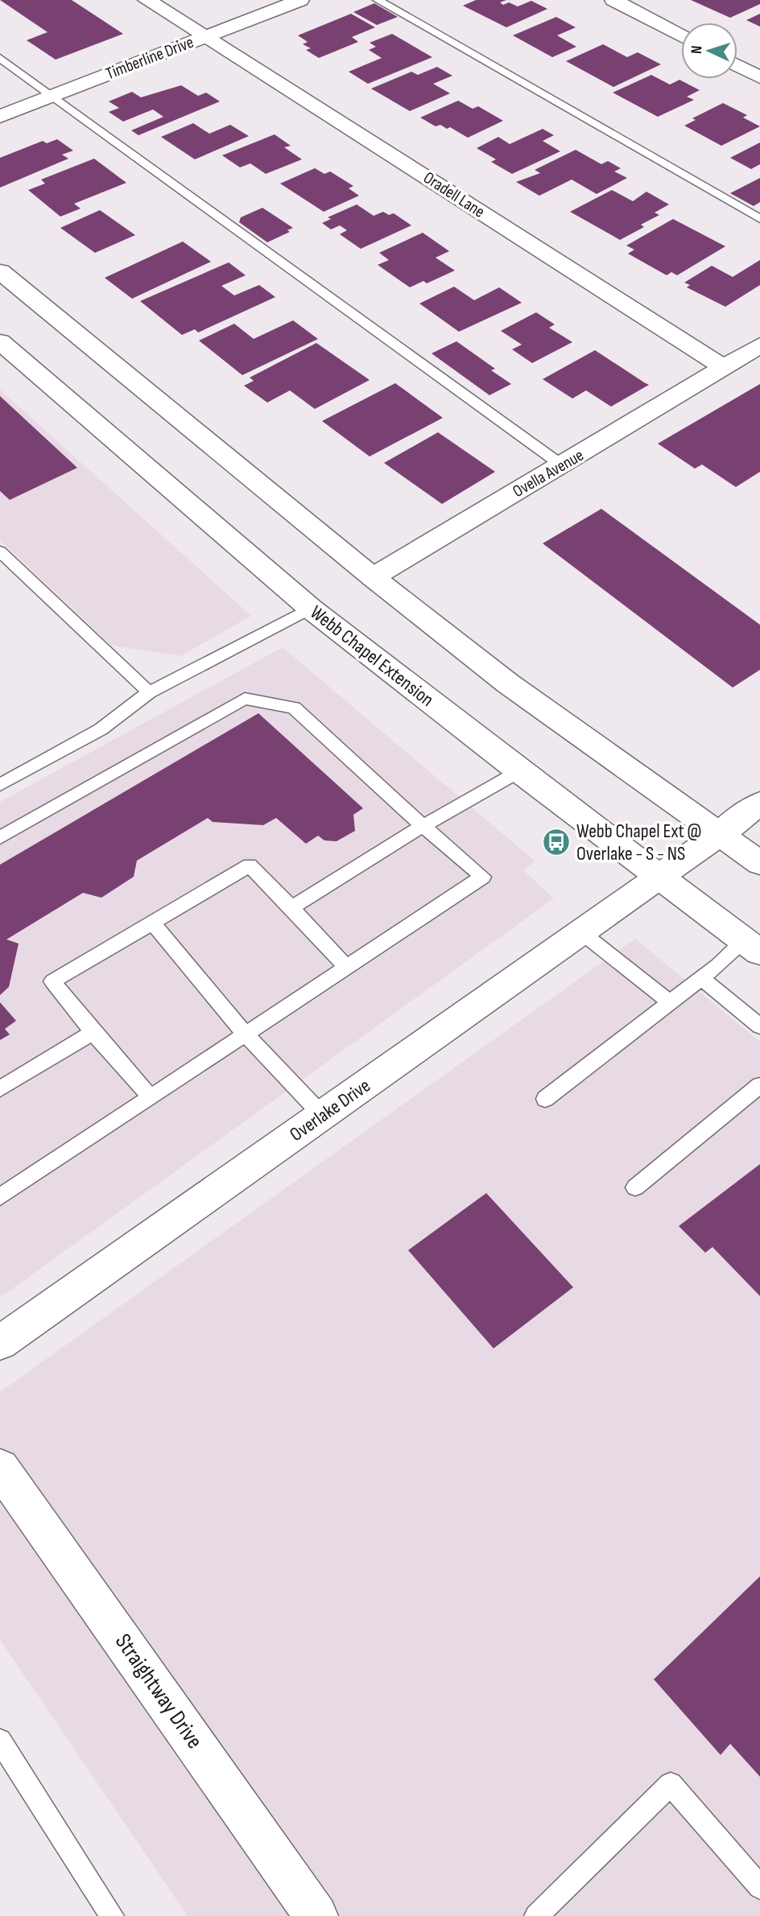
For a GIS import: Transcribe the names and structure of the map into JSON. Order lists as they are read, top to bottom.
{
  "streets": {
    "street": [
      "Timberline Drive",
      "Oradell Lane",
      "Ovella Avenue",
      "Webb Chapel Extension",
      "Overlake Drive",
      "Straightway Drive"
    ]
  },
  "crossings": [
    ["Timberline Drive", "Oradell Lane"],
    ["Oradell Lane", "Ovella Avenue"],
    ["Webb Chapel Extension", "Overlake Drive"]
  ],
  "places": {
    "bus stop": ["Webb Chapel Ext @ Overlake - S - NS"]
  },
  "north": "left"
}
